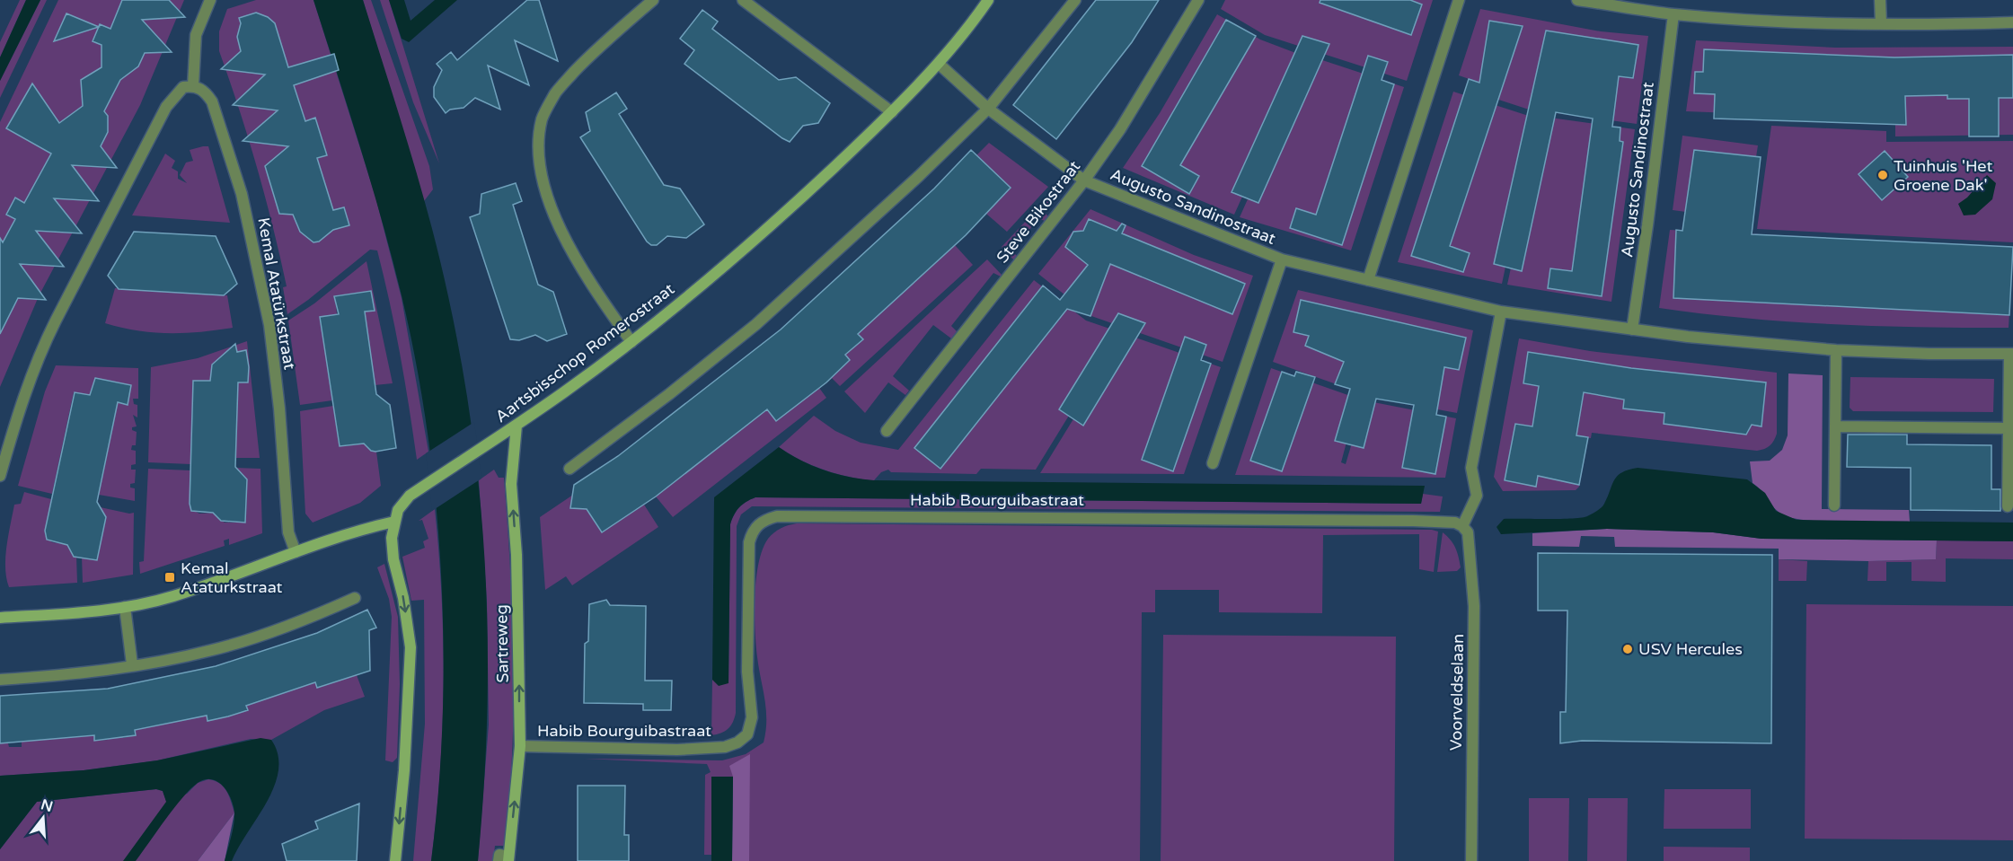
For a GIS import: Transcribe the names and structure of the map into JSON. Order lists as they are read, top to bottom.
{
  "streets": {
    "street": [
      "Augusto Sandinostraat",
      "Steve Bikostraat",
      "Kemal Atatürkstraat",
      "Aartsbisschop Romerostraat",
      "Habib Bourguibastraat",
      "Sartreweg",
      "Voorveldselaan"
    ]
  },
  "crossings": [
    ["Augusto Sandinostraat", "Steve Bikostraat"],
    ["Augusto Sandinostraat", "Aartsbisschop Romerostraat"],
    ["Aartsbisschop Romerostraat", "Sartreweg"],
    ["Habib Bourguibastraat", "Sartreweg"],
    ["Habib Bourguibastraat", "Voorveldselaan"]
  ],
  "one_way": ["Sartreweg"],
  "places": {
    "other": ["Tuinhuis 'Het Groene Dak'", "USV Hercules"],
    "transit": ["Kemal Ataturkstraat"]
  },
  "north": "top"
}
